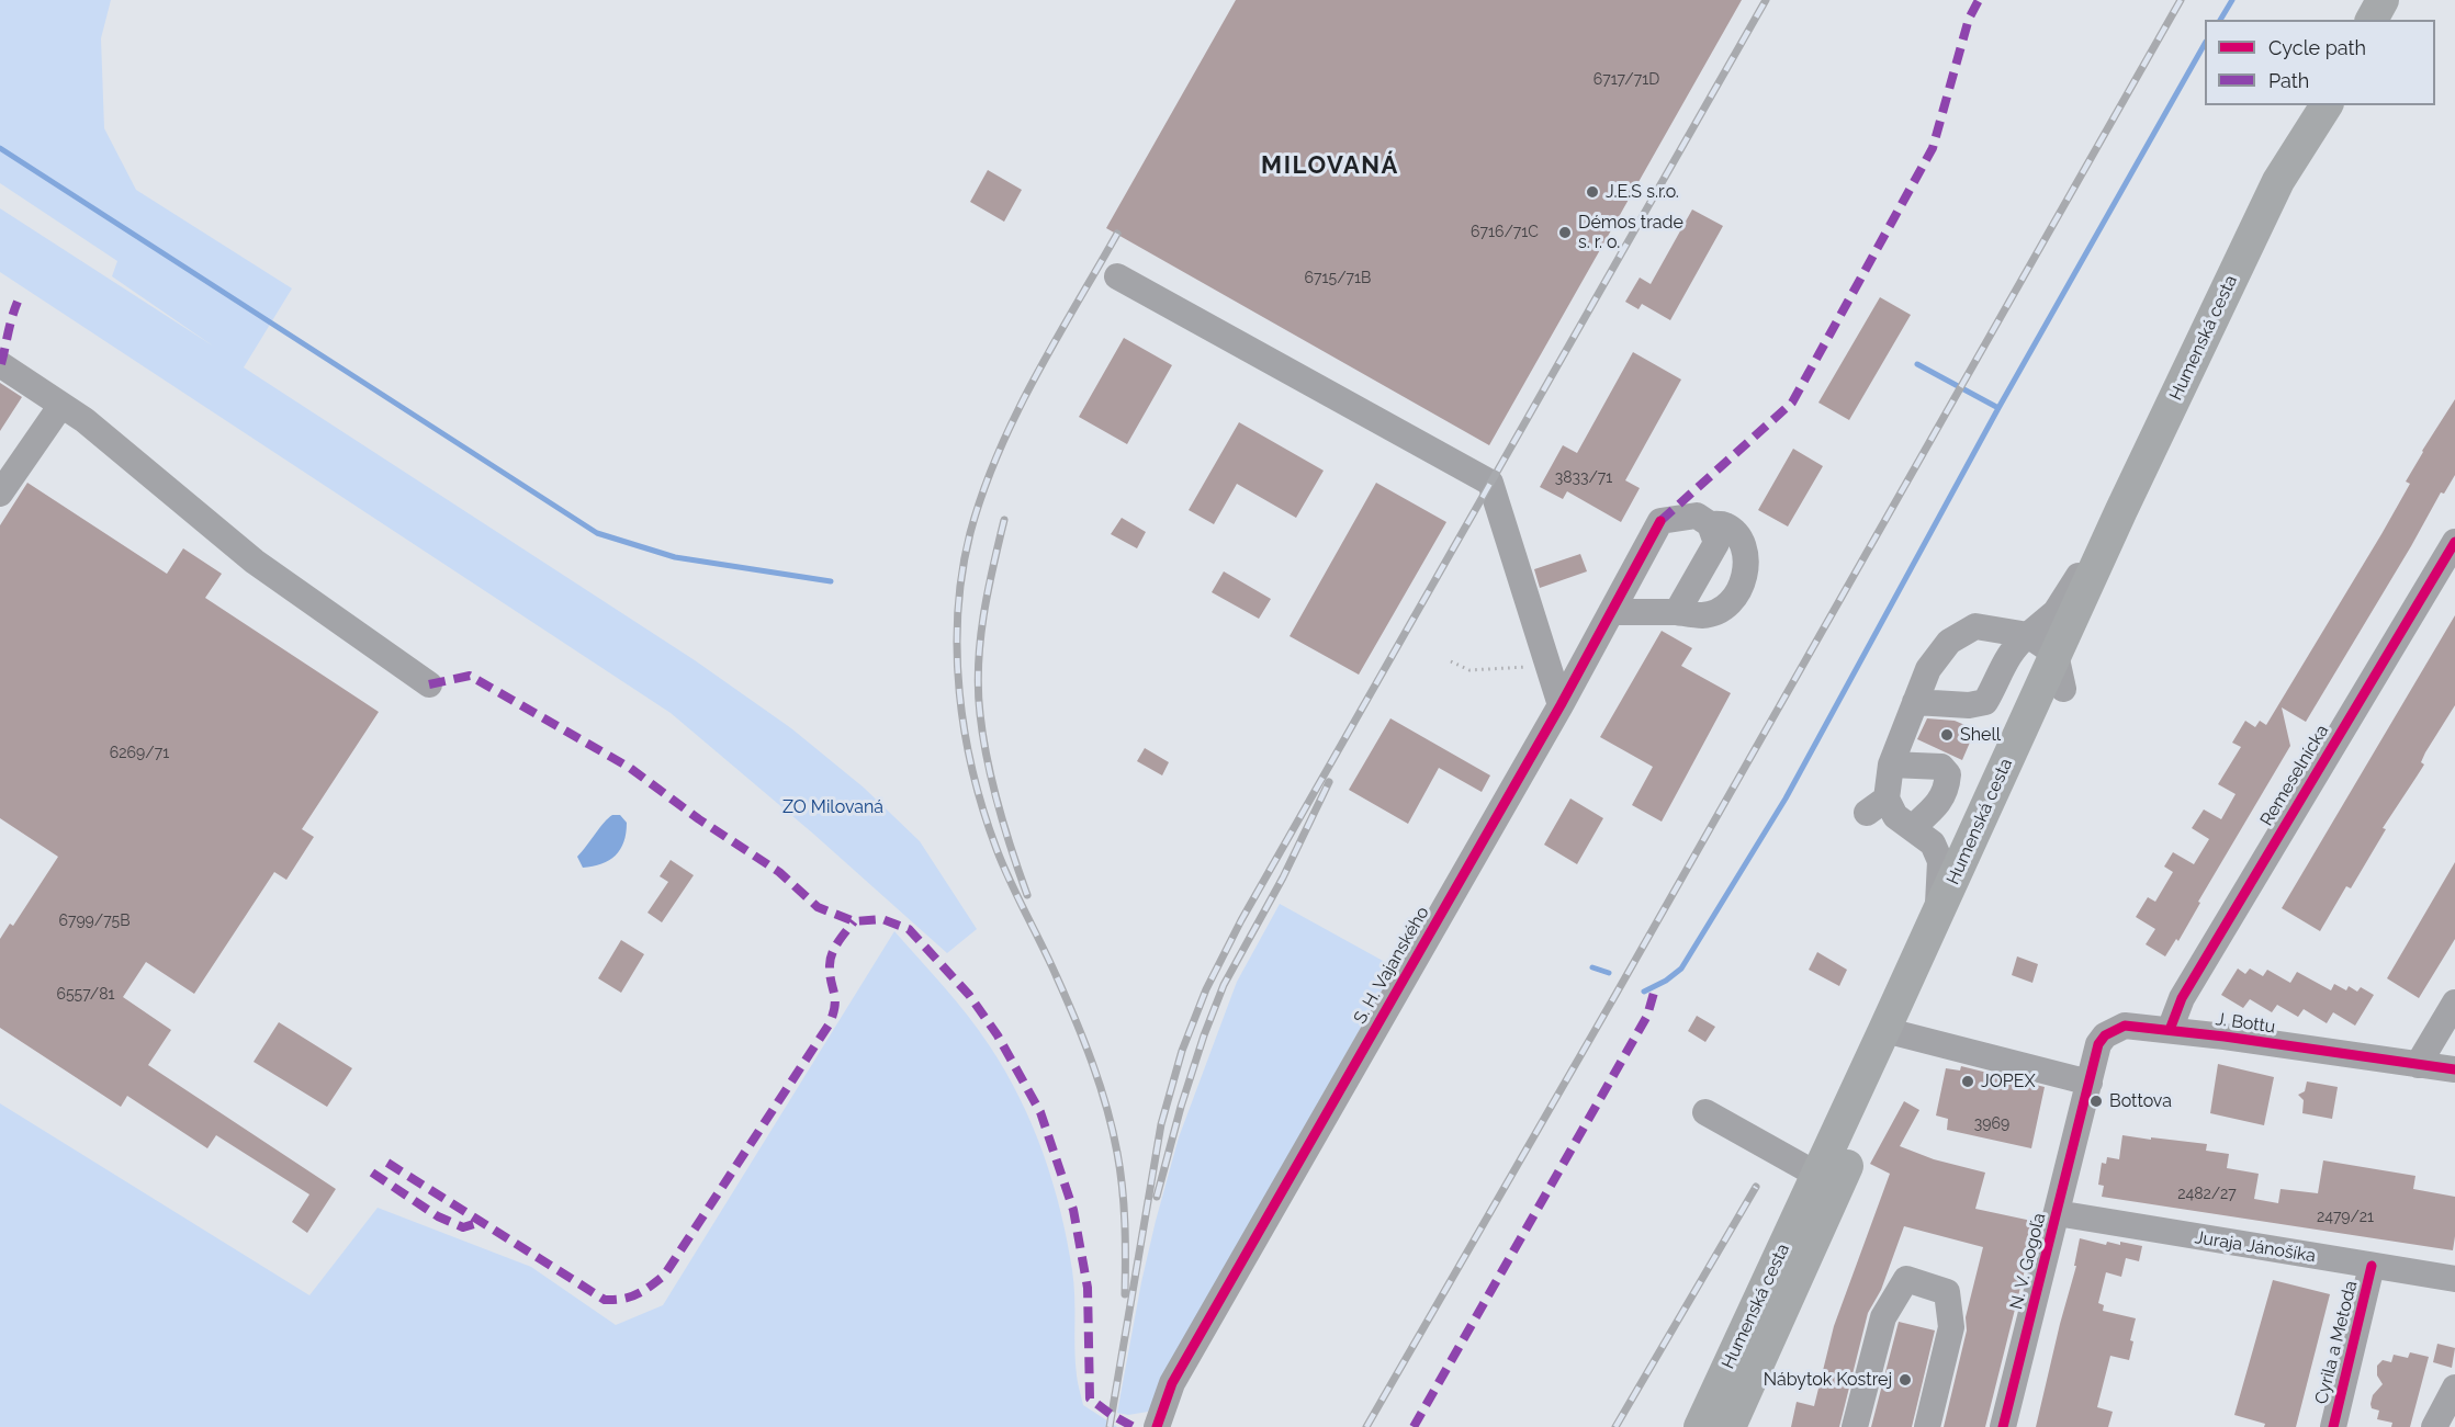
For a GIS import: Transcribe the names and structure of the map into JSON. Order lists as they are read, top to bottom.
{
  "streets": {
    "main road": ["Humenská cesta"],
    "street": [
      "Remeselnícka",
      "S. H. Vajanského",
      "J. Bottu",
      "Juraja Jánošíka",
      "N. V. Gogoľa",
      "Cyrila a Metoda"
    ]
  },
  "crossings": [
    ["Remeselnícka", "J. Bottu"],
    ["J. Bottu", "N. V. Gogoľa"],
    ["Juraja Jánošíka", "N. V. Gogoľa"],
    ["Juraja Jánošíka", "Cyrila a Metoda"]
  ],
  "districts": ["MILOVANÁ"],
  "parks": ["ZO Milovaná"],
  "places": [
    "J.E.S s.r.o.",
    "Démos trade s. r. o.",
    "Shell",
    "JOPEX",
    "Bottova",
    "Nábytok Kostrej"
  ],
  "house_numbers": [
    "6717/71D",
    "6716/71C",
    "6715/71B",
    "3833/71",
    "6269/71",
    "6799/75B",
    "6557/81",
    "3969",
    "2482/27",
    "2479/21"
  ],
  "legend": ["Cycle path", "Path"]
}
